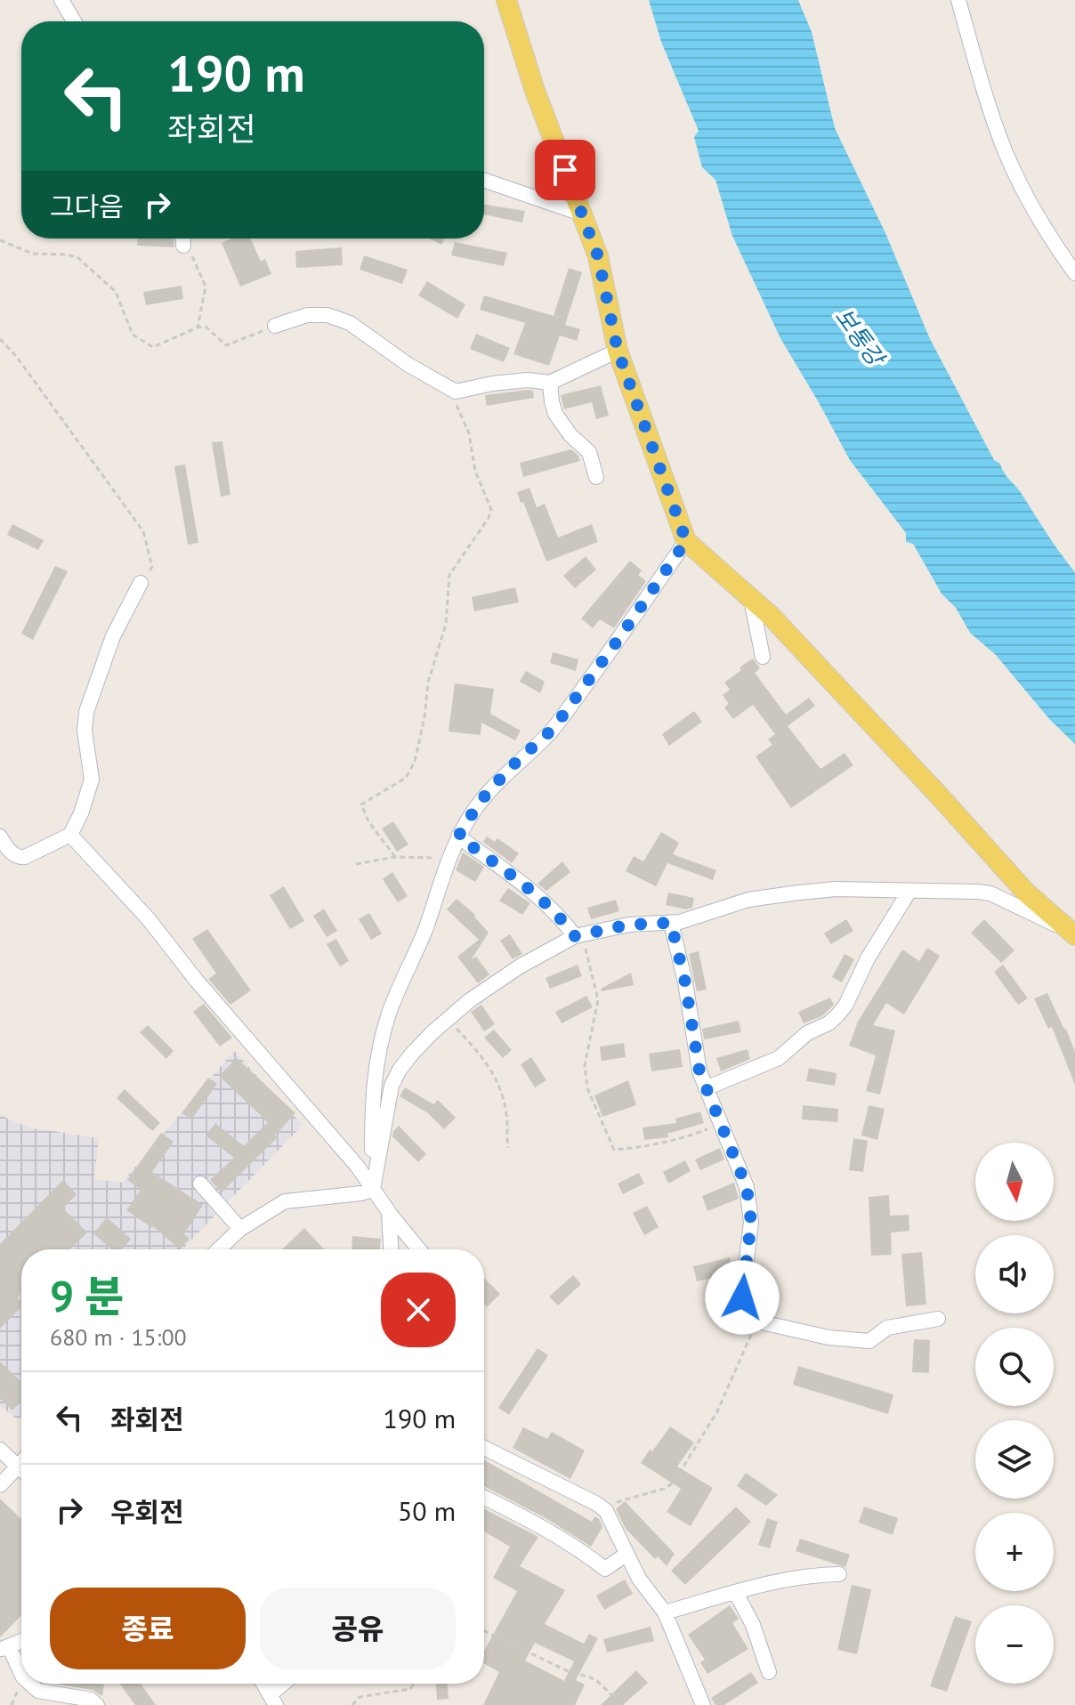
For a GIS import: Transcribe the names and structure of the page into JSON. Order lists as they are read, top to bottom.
{
  "water": ["보통강"],
  "north": "bottom",
  "page": {
    "turn": ["190 m", "좌회전"],
    "then": "그다음",
    "map_buttons": ["+", "−"],
    "heading": ["9 분", "680 m · 15:00"],
    "list": [
      {
        "name": "좌회전",
        "value": "190 m"
      },
      {
        "name": "우회전",
        "value": "50 m"
      }
    ],
    "buttons": ["종료", "공유"]
  }
}
